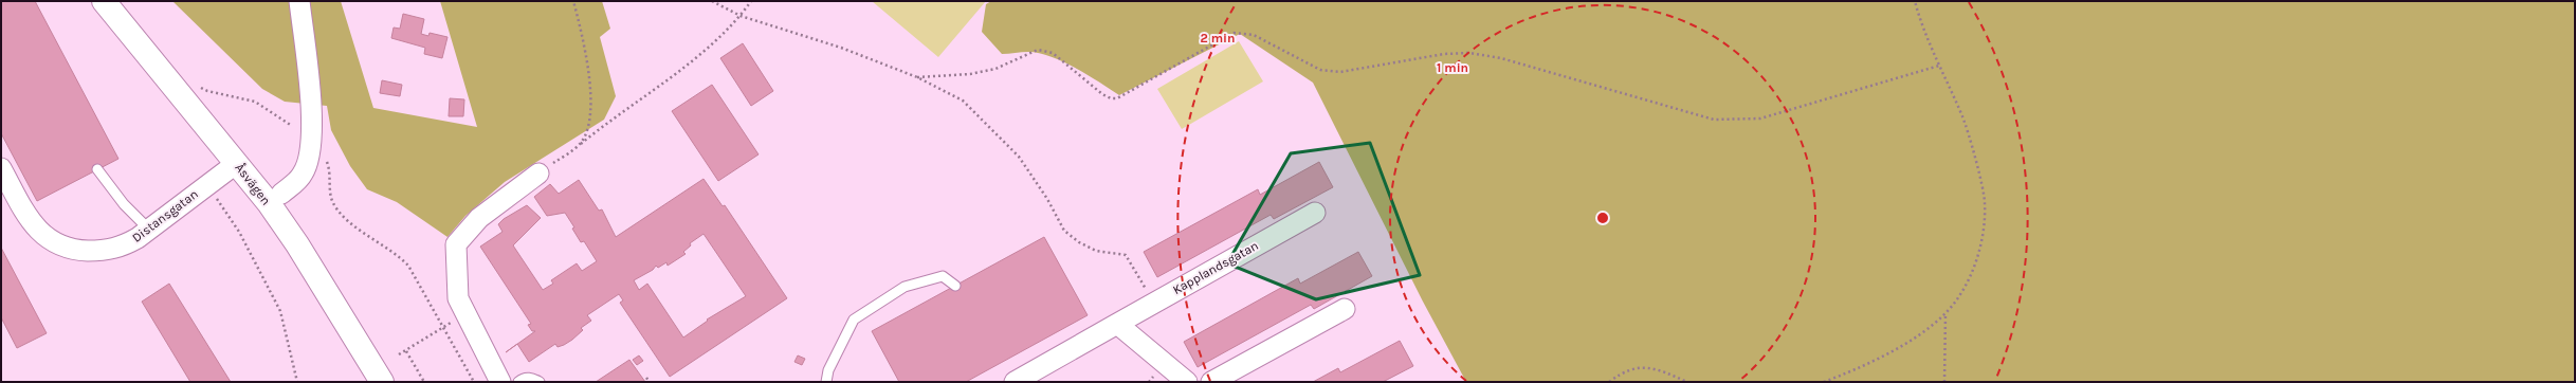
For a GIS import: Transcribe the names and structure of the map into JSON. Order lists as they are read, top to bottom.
{
  "streets": {
    "street": ["Åsvägen", "Distansgatan", "Kapplandsgatan"]
  },
  "crossings": [
    ["Åsvägen", "Distansgatan"]
  ],
  "rings": ["2 min", "1 min"]
}
